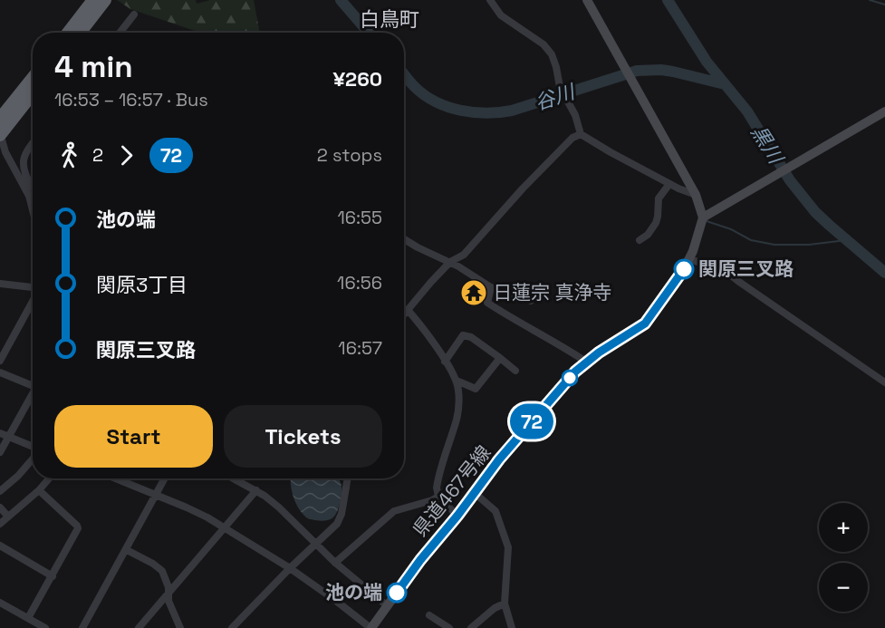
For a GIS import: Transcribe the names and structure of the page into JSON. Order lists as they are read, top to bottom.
{
  "streets": {
    "main road": ["県道467号線"]
  },
  "districts": ["白鳥町"],
  "water": ["谷川", "黒川"],
  "places": {
    "other": ["関原三叉路", "池の端"],
    "temple": ["日蓮宗 真浄寺"]
  },
  "lines": ["bus line 72"],
  "page": {
    "on_map": "72",
    "heading": ["4 min", "16:53 – 16:57 · Bus", "¥260"],
    "legs": ["2", "72", "2 stops"],
    "list": [
      {
        "name": "池の端",
        "value": "16:55"
      },
      {
        "name": "関原3丁目",
        "value": "16:56"
      },
      {
        "name": "関原三叉路",
        "value": "16:57"
      }
    ],
    "buttons": ["Start", "Tickets"],
    "map_buttons": ["+", "−"]
  }
}
